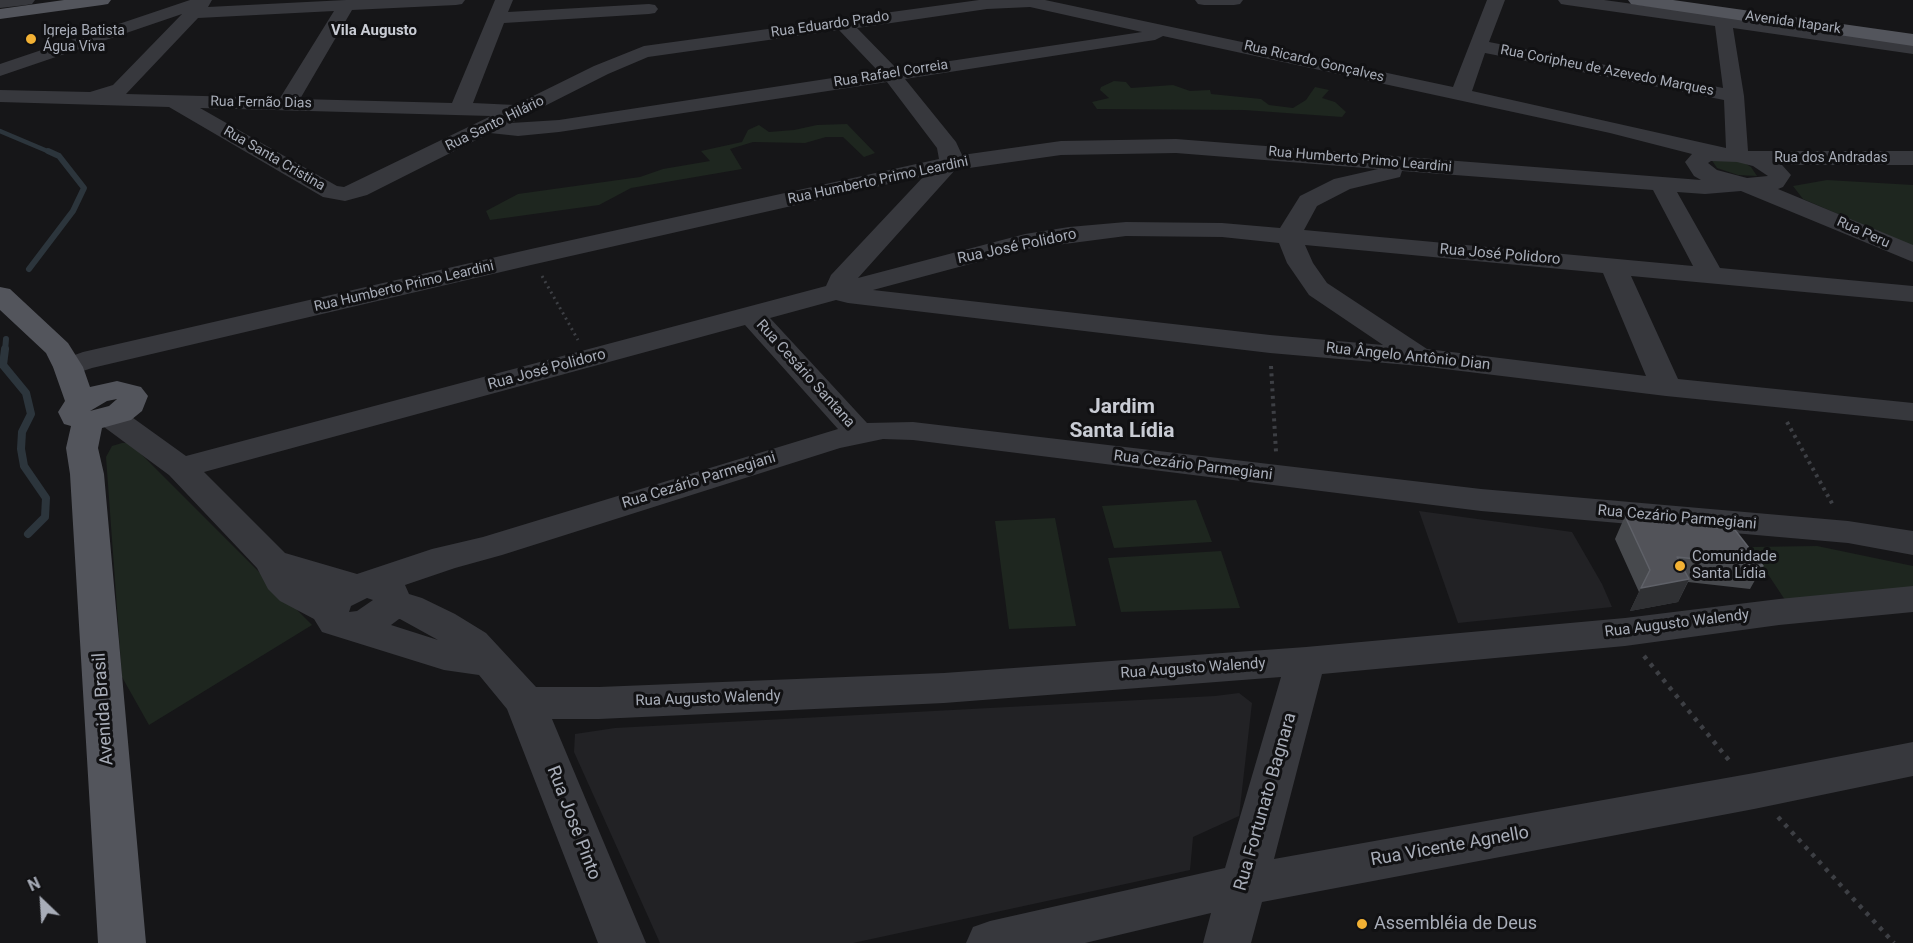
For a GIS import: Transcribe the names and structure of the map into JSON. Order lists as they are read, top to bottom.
{
  "streets": {
    "main road": ["Avenida Itapark", "Avenida Brasil"],
    "street": [
      "Rua Eduardo Prado",
      "Rua Ricardo Gonçalves",
      "Rua Coripheu de Azevedo Marques",
      "Rua Rafael Correia",
      "Rua Fernão Dias",
      "Rua Santo Hilário",
      "Rua dos Andradas",
      "Rua Santa Cristina",
      "Rua Humberto Primo Leardini",
      "Rua Peru",
      "Rua José Polidoro",
      "Rua Ângelo Antônio Dian",
      "Rua Cesário Santana",
      "Rua Cezário Parmegiani",
      "Rua Augusto Walendy",
      "Rua Fortunato Bagnara",
      "Rua José Pinto",
      "Rua Vicente Agnello"
    ]
  },
  "crossings": [
    ["Rua Eduardo Prado", "Rua Ricardo Gonçalves"],
    ["Rua Eduardo Prado", "Rua Santo Hilário"],
    ["Rua Ricardo Gonçalves", "Rua Rafael Correia"],
    ["Rua Ricardo Gonçalves", "Rua dos Andradas"],
    ["Rua Ricardo Gonçalves", "Rua Humberto Primo Leardini"],
    ["Rua Ricardo Gonçalves", "Rua Peru"],
    ["Rua Rafael Correia", "Rua Fernão Dias"],
    ["Rua Rafael Correia", "Rua Santo Hilário"],
    ["Rua Fernão Dias", "Rua Santo Hilário"],
    ["Rua Fernão Dias", "Rua Santa Cristina"],
    ["Rua Santo Hilário", "Rua Santa Cristina"],
    ["Rua dos Andradas", "Rua Humberto Primo Leardini"],
    ["Rua dos Andradas", "Rua Peru"],
    ["Rua Humberto Primo Leardini", "Rua Peru"],
    ["Rua José Polidoro", "Rua Ângelo Antônio Dian"],
    ["Rua José Polidoro", "Rua Cesário Santana"],
    ["Rua Cesário Santana", "Rua Cezário Parmegiani"],
    ["Rua Augusto Walendy", "Rua Fortunato Bagnara"],
    ["Rua Augusto Walendy", "Rua José Pinto"],
    ["Rua Fortunato Bagnara", "Rua Vicente Agnello"]
  ],
  "districts": ["Vila Augusto", "Jardim Santa Lídia"],
  "places": ["Igreja Batista Água Viva", "Comunidade Santa Lídia", "Assembléia de Deus"],
  "north": "top left"
}
